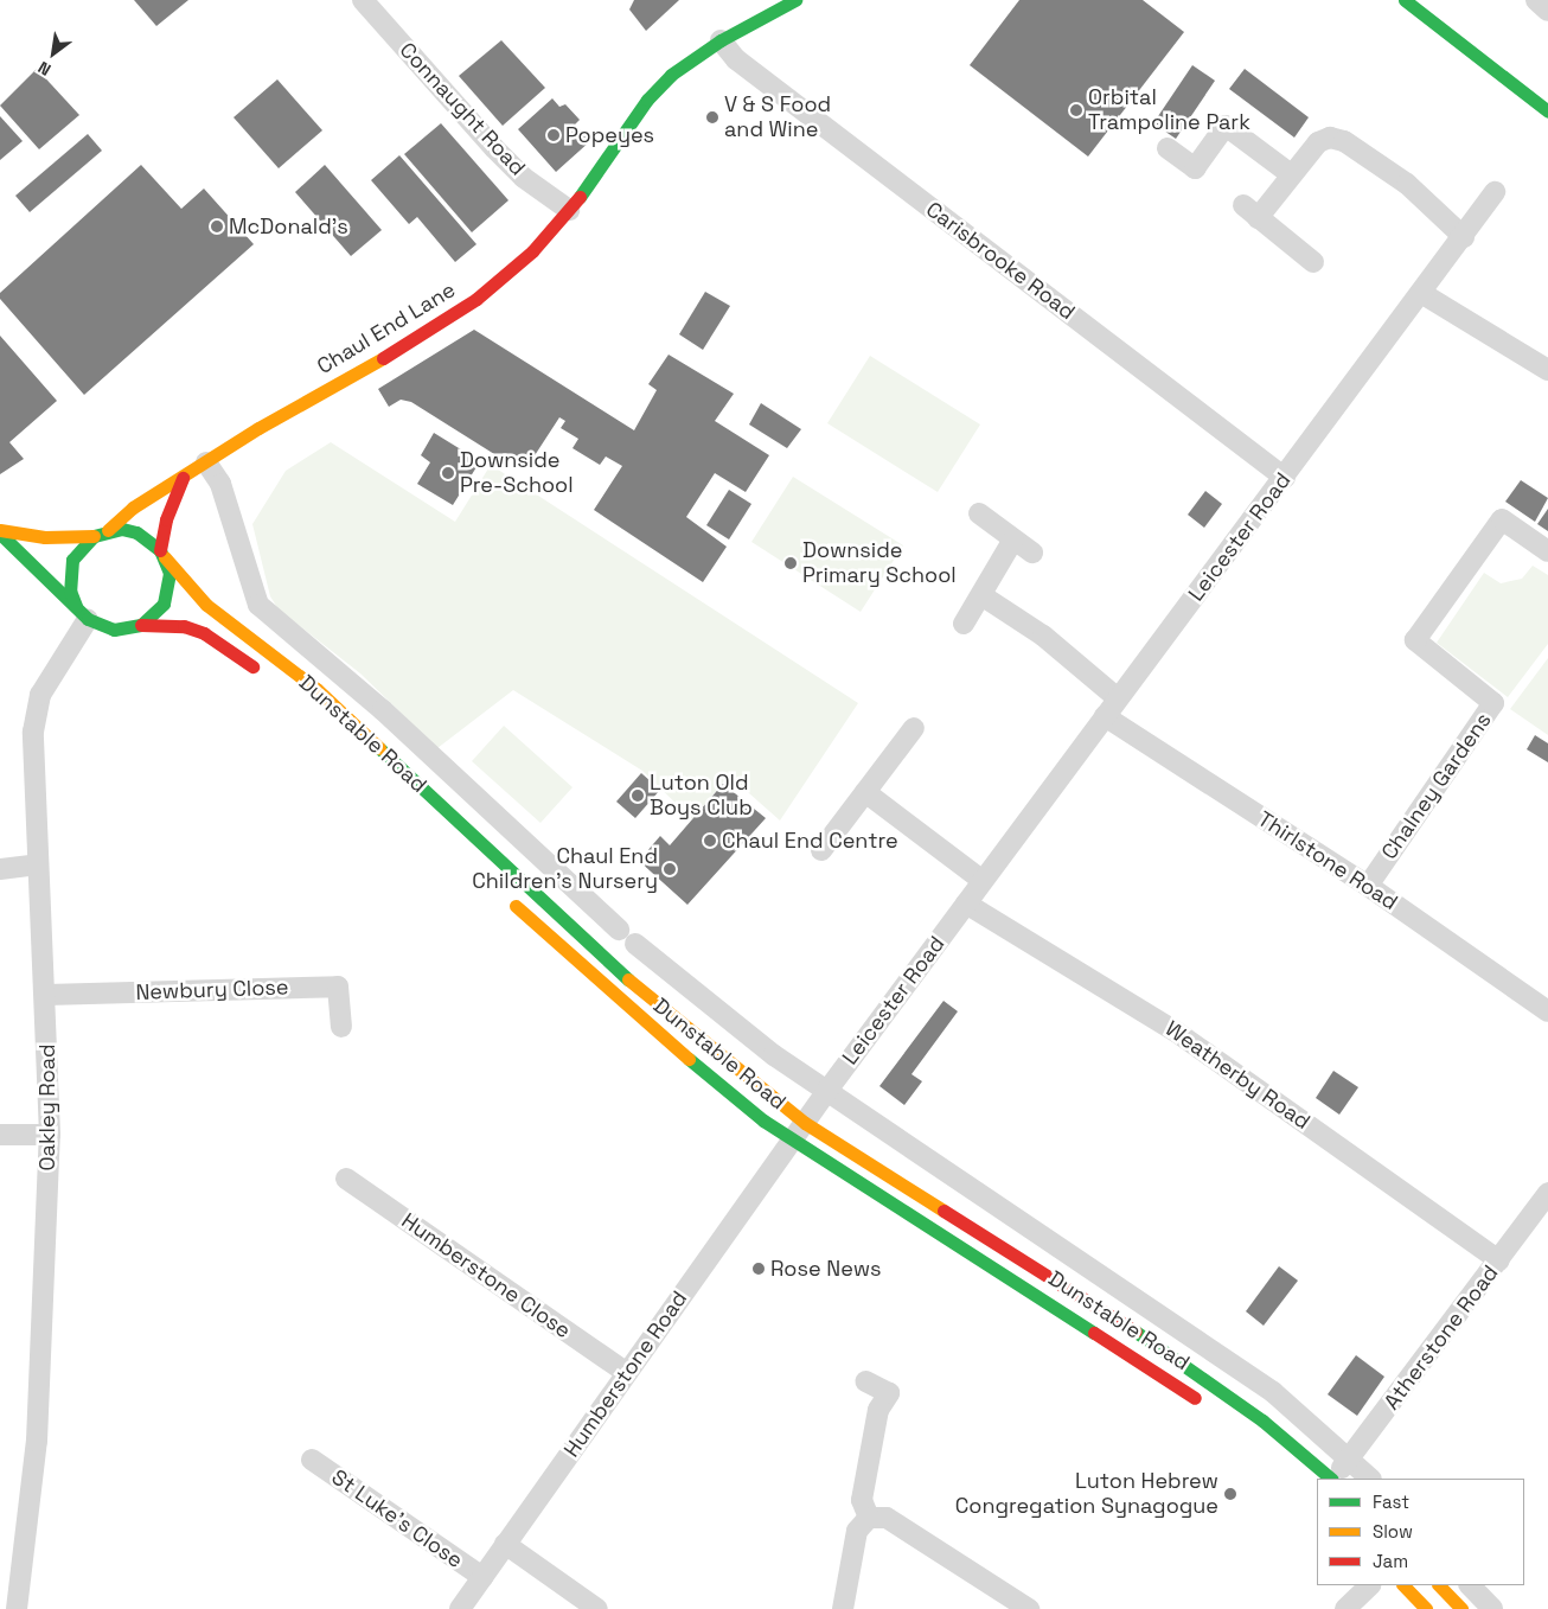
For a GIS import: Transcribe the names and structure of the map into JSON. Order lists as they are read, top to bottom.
{
  "streets": {
    "main road": ["Chaul End Lane", "Dunstable Road"],
    "street": [
      "Connaught Road",
      "Carisbrooke Road",
      "Leicester Road",
      "Chalney Gardens",
      "Thirlstone Road",
      "Newbury Close",
      "Weatherby Road",
      "Oakley Road",
      "Humberstone Close",
      "Atherstone Road",
      "Humberstone Road",
      "St Luke's Close"
    ]
  },
  "crossings": [
    ["Connaught Road", "Chaul End Lane"],
    ["Carisbrooke Road", "Chaul End Lane"],
    ["Carisbrooke Road", "Leicester Road"],
    ["Chaul End Lane", "Dunstable Road"],
    ["Chaul End Lane", "Oakley Road"],
    ["Leicester Road", "Dunstable Road"],
    ["Leicester Road", "Thirlstone Road"],
    ["Leicester Road", "Weatherby Road"],
    ["Leicester Road", "Humberstone Road"],
    ["Dunstable Road", "Oakley Road"],
    ["Dunstable Road", "Atherstone Road"],
    ["Dunstable Road", "Humberstone Road"],
    ["Chalney Gardens", "Thirlstone Road"],
    ["Newbury Close", "Oakley Road"],
    ["Weatherby Road", "Atherstone Road"],
    ["Humberstone Close", "Humberstone Road"],
    ["Humberstone Road", "St Luke's Close"]
  ],
  "places": [
    "Orbital Trampoline Park",
    "V & S Food and Wine",
    "Popeyes",
    "McDonald's",
    "Downside Pre-School",
    "Downside Primary School",
    "Luton Old Boys Club",
    "Chaul End Centre",
    "Chaul End Children's Nursery",
    "Rose News",
    "Luton Hebrew Congregation Synagogue"
  ],
  "legend": ["Fast", "Slow", "Jam"],
  "north": "bottom left"
}
